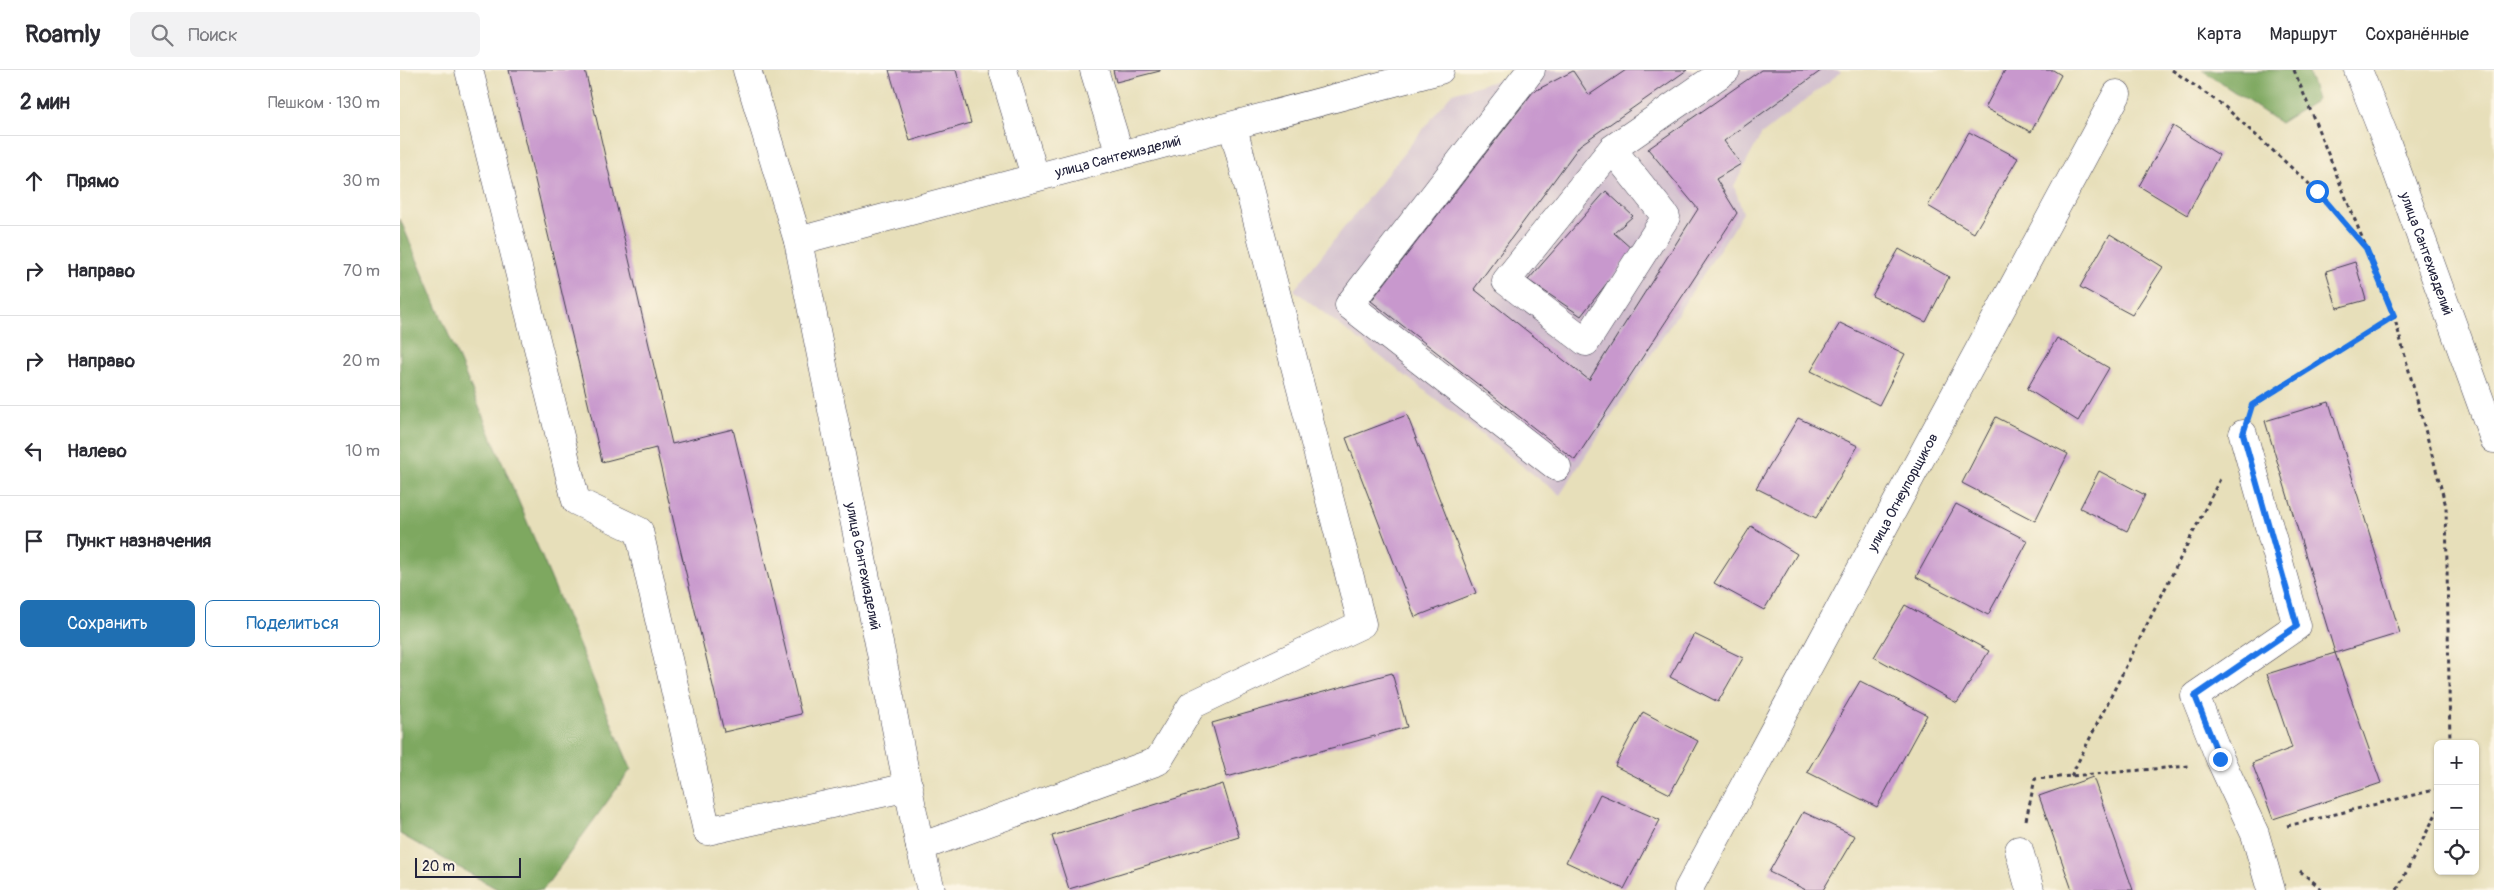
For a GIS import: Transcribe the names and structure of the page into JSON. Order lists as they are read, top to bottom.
{
  "streets": {
    "street": ["улица Сантехизделий", "улица Огнеупорщиков"]
  },
  "scale_bar": "20 m",
  "page": {
    "header": "Roamly",
    "search": "Поиск",
    "nav": ["Карта", "Маршрут", "Сохранённые"],
    "heading": ["2 мин", "Пешком · 130 m"],
    "list": [
      ["Прямо", "30 m"],
      ["Направо", "70 m"],
      ["Направо", "20 m"],
      ["Налево", "10 m"],
      "Пункт назначения"
    ],
    "buttons": ["Сохранить", "Поделиться"],
    "map_buttons": ["+", "−"],
    "scale": "20 m"
  }
}
